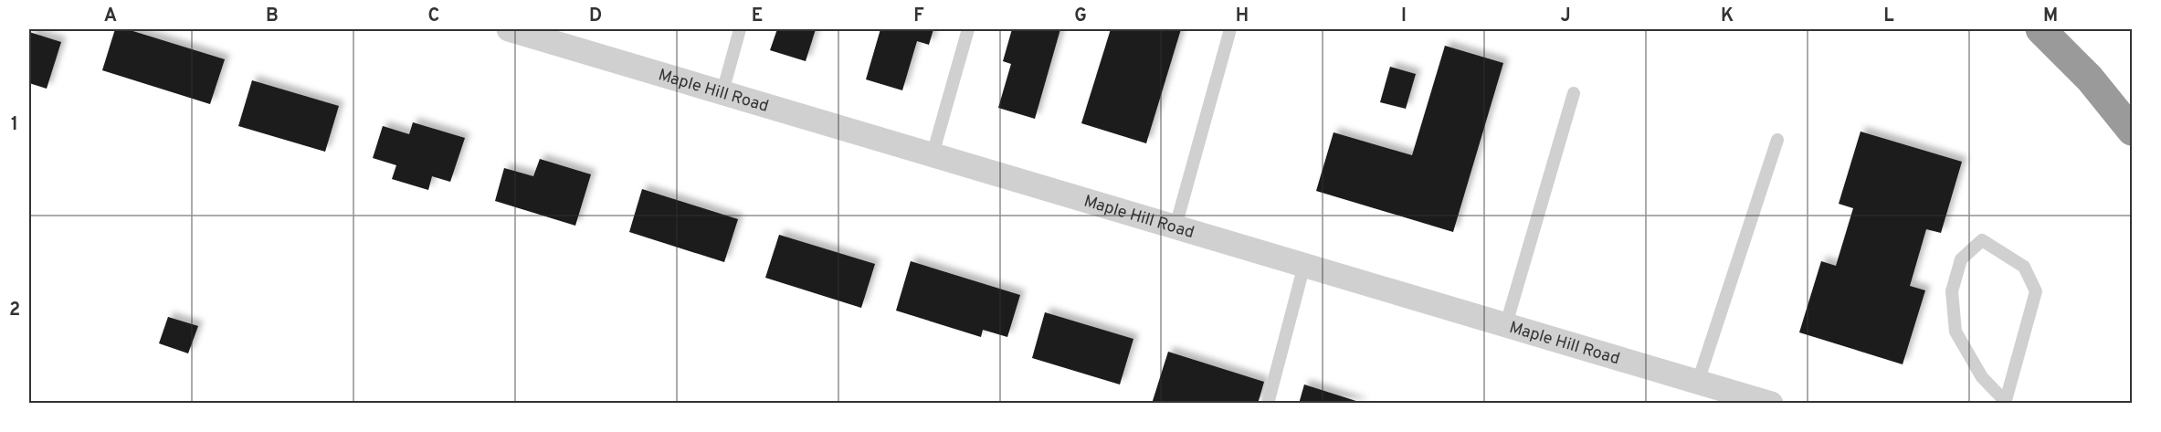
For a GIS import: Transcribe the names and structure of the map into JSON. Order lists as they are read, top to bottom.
{
  "streets": {
    "street": ["Maple Hill Road"]
  },
  "grid": {
    "columns": [
      "A",
      "B",
      "C",
      "D",
      "E",
      "F",
      "G",
      "H",
      "I",
      "J",
      "K",
      "L",
      "M"
    ],
    "rows": ["1", "2"]
  }
}
